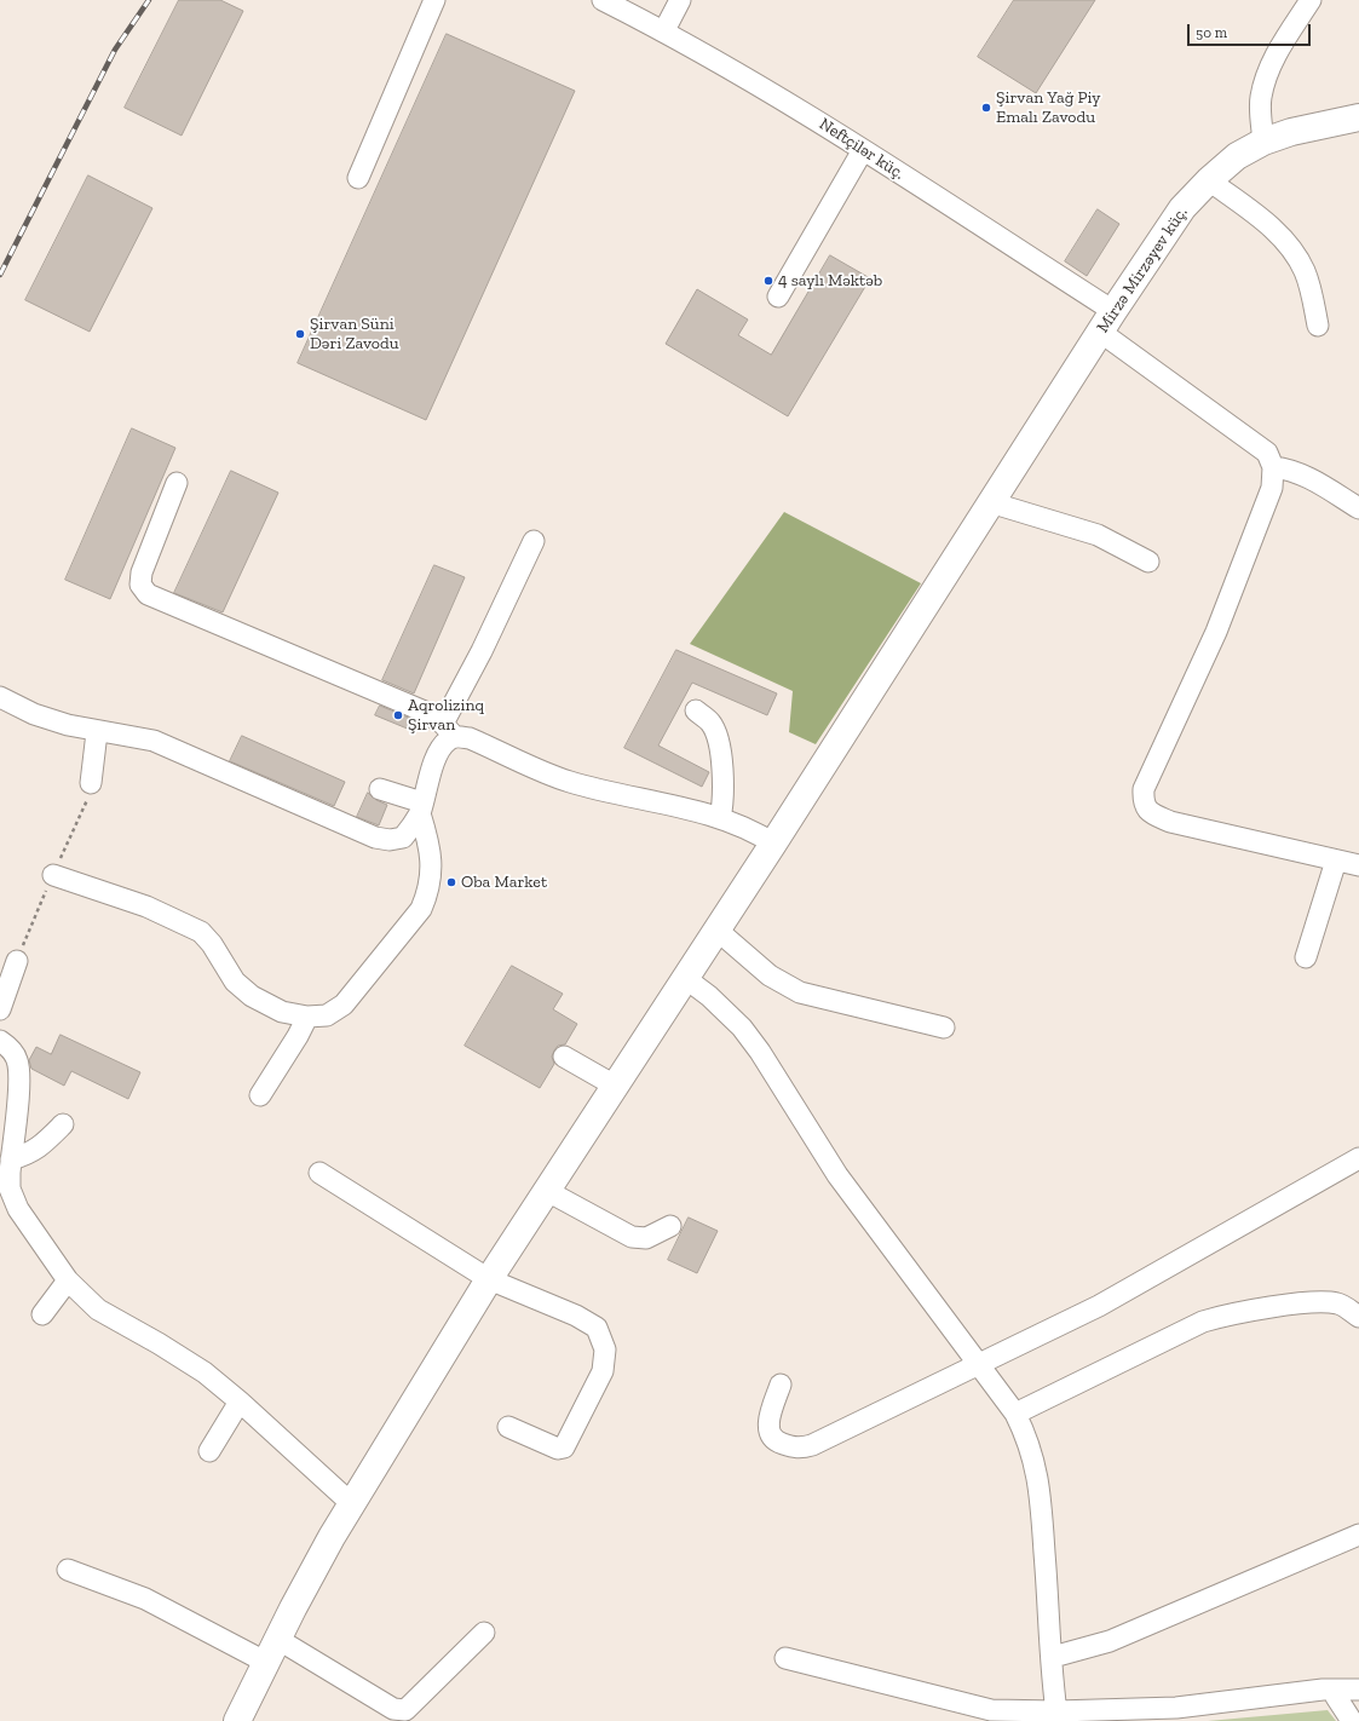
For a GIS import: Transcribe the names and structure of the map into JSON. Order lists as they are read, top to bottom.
{
  "streets": {
    "main road": ["Mirzə Mirzəyev küç."],
    "street": ["Neftçilər küç."]
  },
  "crossings": [
    ["Neftçilər küç.", "Mirzə Mirzəyev küç."]
  ],
  "places": [
    "Şirvan Yağ Piy Emalı Zavodu",
    "4 saylı Məktəb",
    "Şirvan Süni Dəri Zavodu",
    "Aqrolizinq Şirvan",
    "Oba Market"
  ],
  "scale_bar": "50 m"
}
